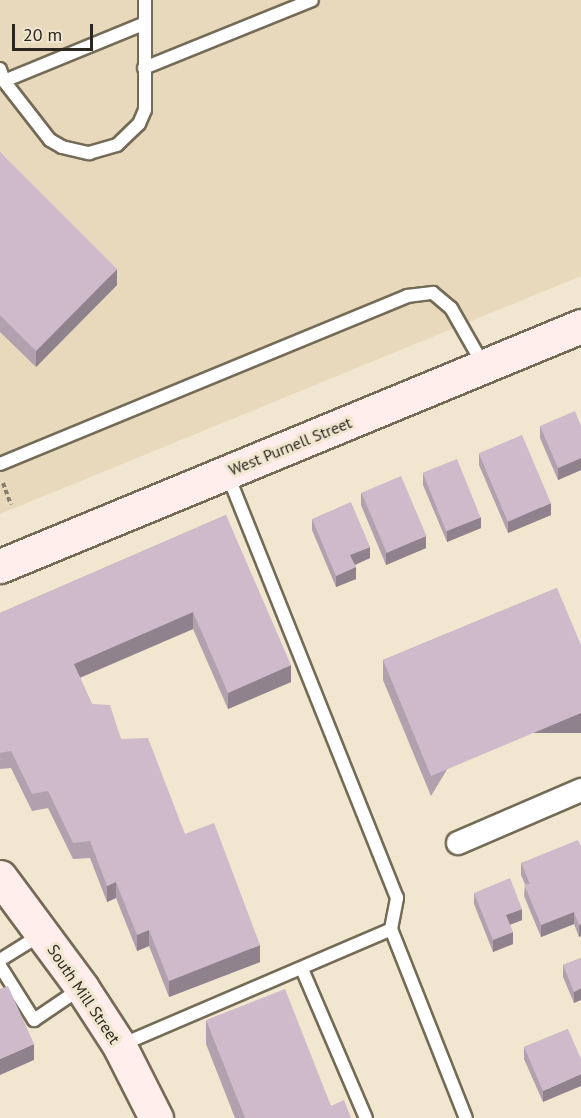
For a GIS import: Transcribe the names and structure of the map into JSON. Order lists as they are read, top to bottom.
{
  "streets": {
    "street": ["West Purnell Street", "South Mill Street"]
  },
  "scale_bar": "20 m"
}
